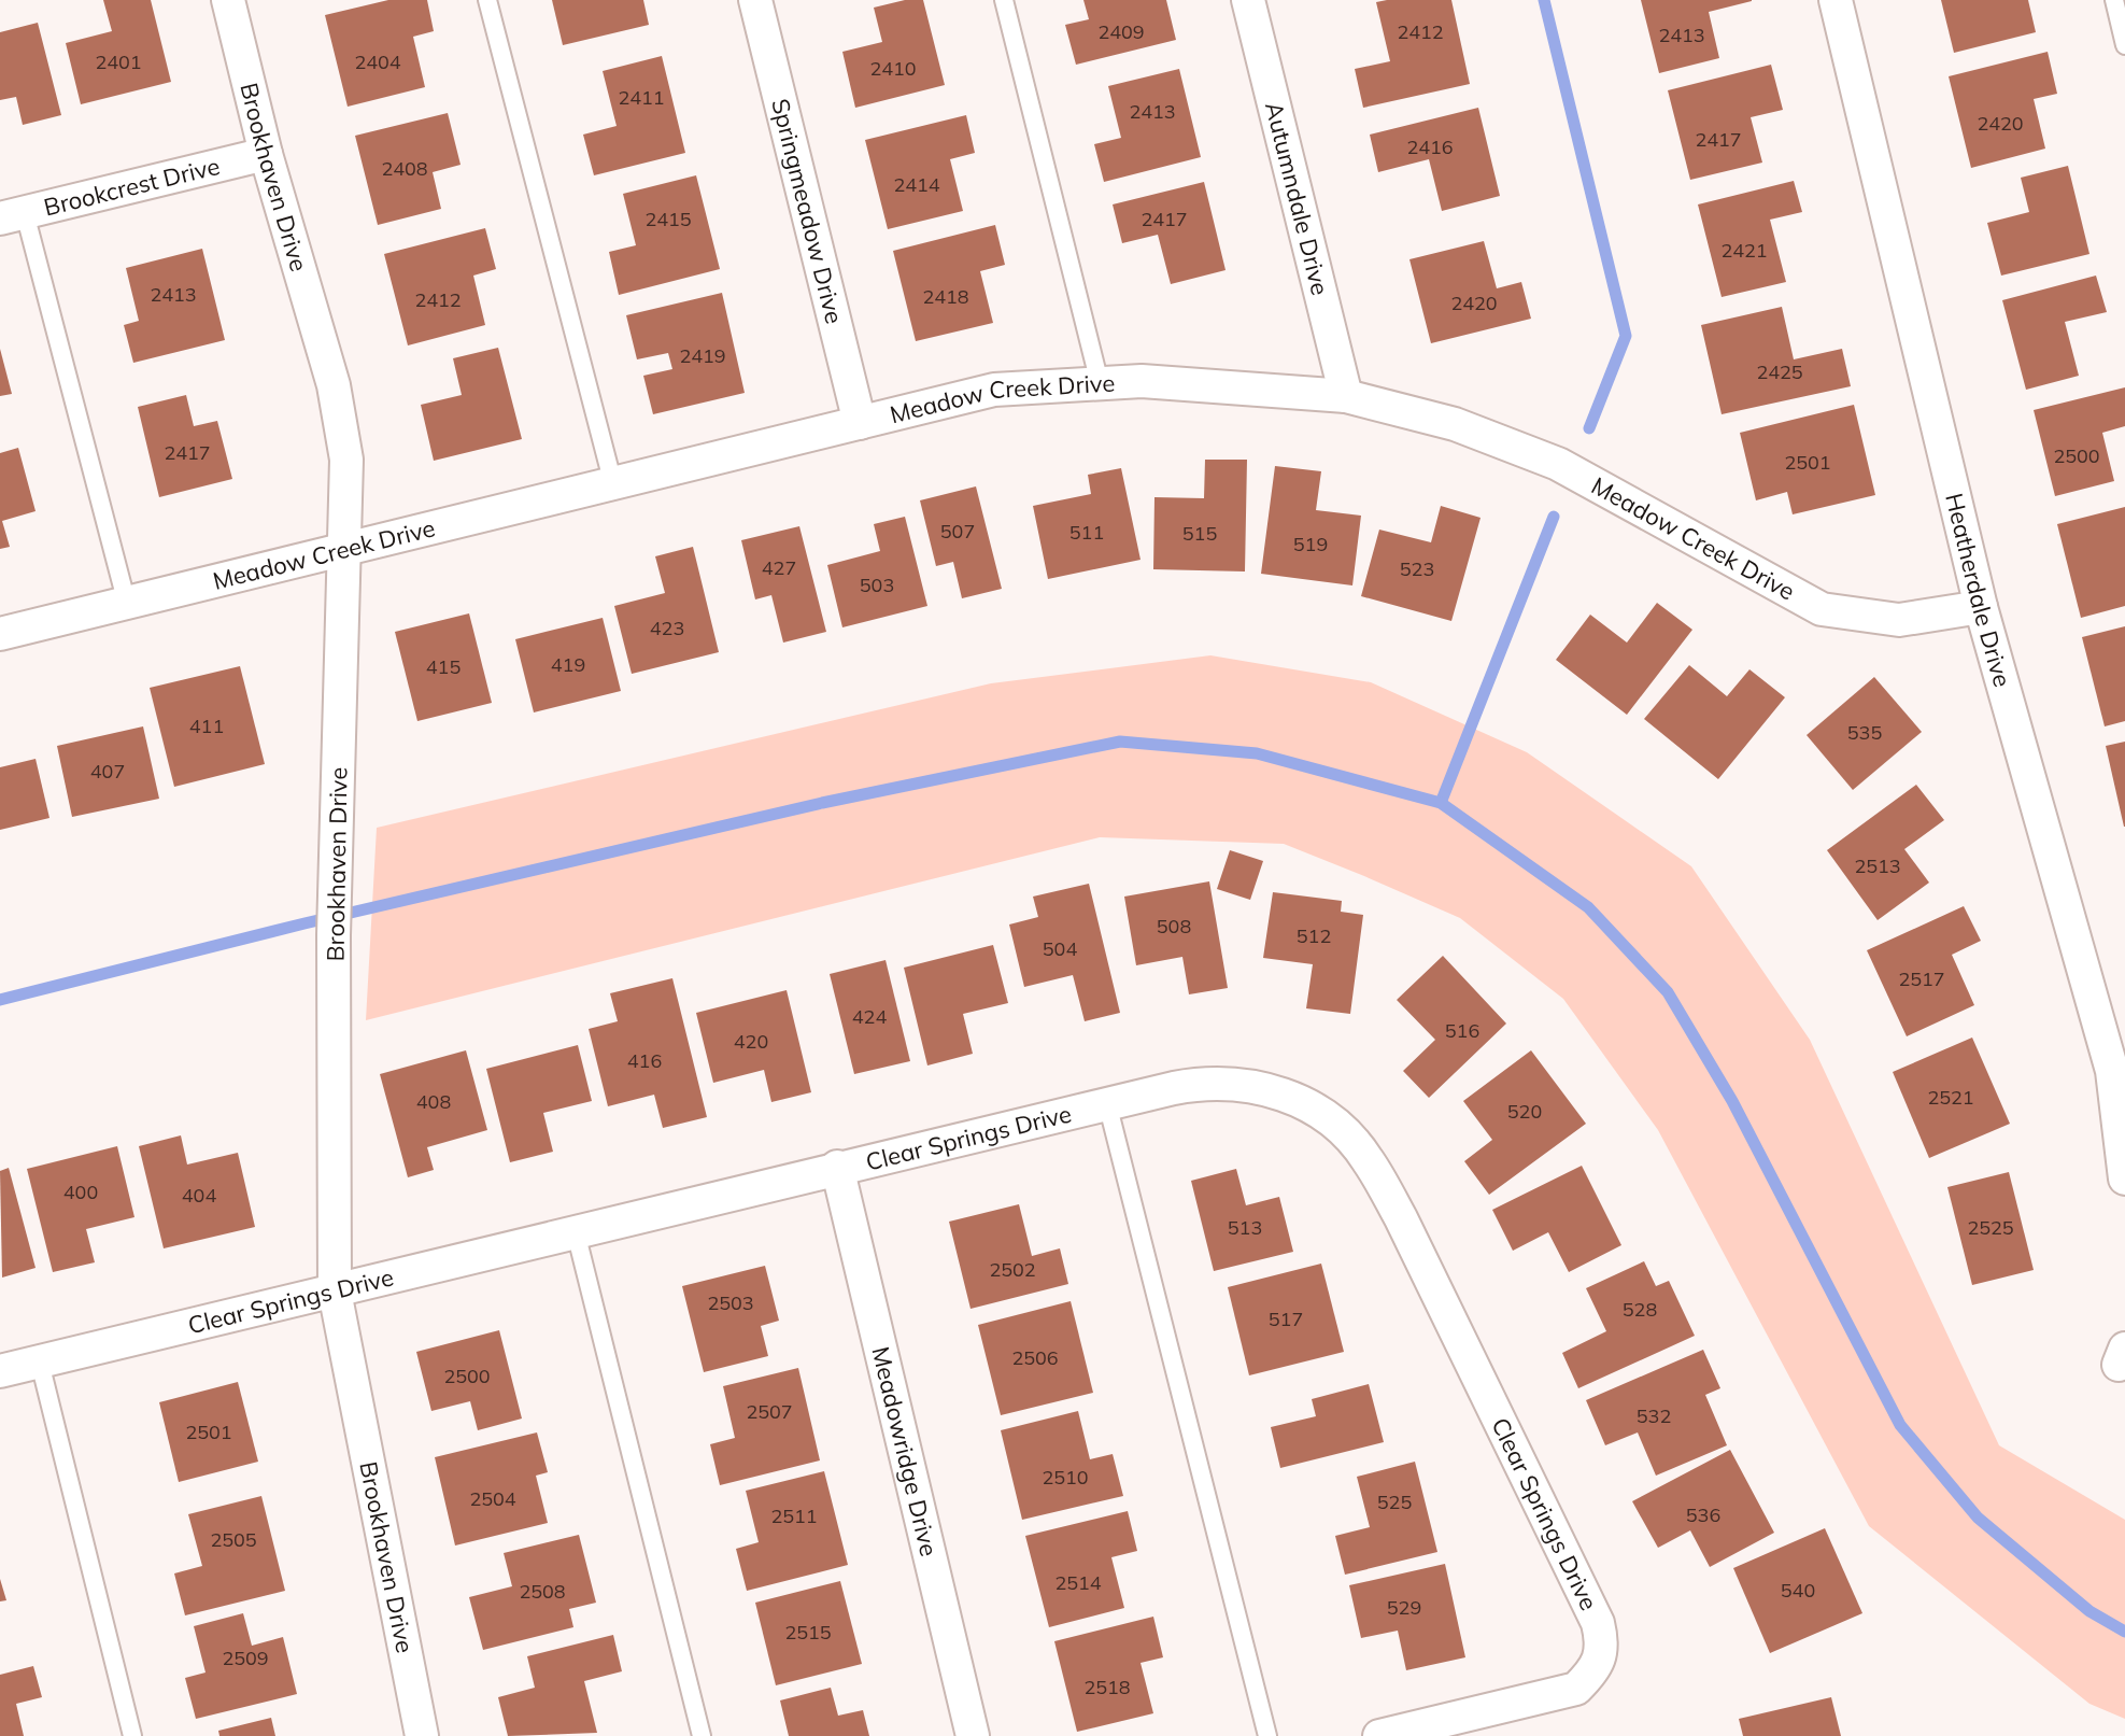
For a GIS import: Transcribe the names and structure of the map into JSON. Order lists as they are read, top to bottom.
{
  "streets": {
    "street": [
      "Brookhaven Drive",
      "Brookcrest Drive",
      "Autumndale Drive",
      "Springmeadow Drive",
      "Meadow Creek Drive",
      "Heatherdale Drive",
      "Clear Springs Drive",
      "Meadowridge Drive"
    ]
  },
  "crossings": [
    ["Brookhaven Drive", "Brookcrest Drive"],
    ["Brookhaven Drive", "Meadow Creek Drive"],
    ["Brookhaven Drive", "Clear Springs Drive"],
    ["Autumndale Drive", "Meadow Creek Drive"],
    ["Springmeadow Drive", "Meadow Creek Drive"],
    ["Meadow Creek Drive", "Heatherdale Drive"],
    ["Clear Springs Drive", "Meadowridge Drive"]
  ],
  "house_numbers": [
    "2409",
    "2412",
    "2413",
    "2401",
    "2404",
    "2410",
    "2411",
    "2413",
    "2420",
    "2417",
    "2416",
    "2408",
    "2414",
    "2415",
    "2417",
    "2421",
    "2413",
    "2418",
    "2412",
    "2420",
    "2419",
    "2425",
    "2417",
    "2500",
    "2501",
    "507",
    "511",
    "515",
    "519",
    "427",
    "523",
    "503",
    "423",
    "419",
    "415",
    "411",
    "535",
    "407",
    "2513",
    "508",
    "512",
    "504",
    "2517",
    "424",
    "516",
    "420",
    "416",
    "2521",
    "408",
    "520",
    "400",
    "404",
    "513",
    "2525",
    "2502",
    "2503",
    "528",
    "517",
    "2506",
    "2500",
    "2507",
    "532",
    "2501",
    "2510",
    "2504",
    "525",
    "536",
    "2511",
    "2505",
    "2514",
    "540",
    "2508",
    "529",
    "2515",
    "2509",
    "2518"
  ]
}
